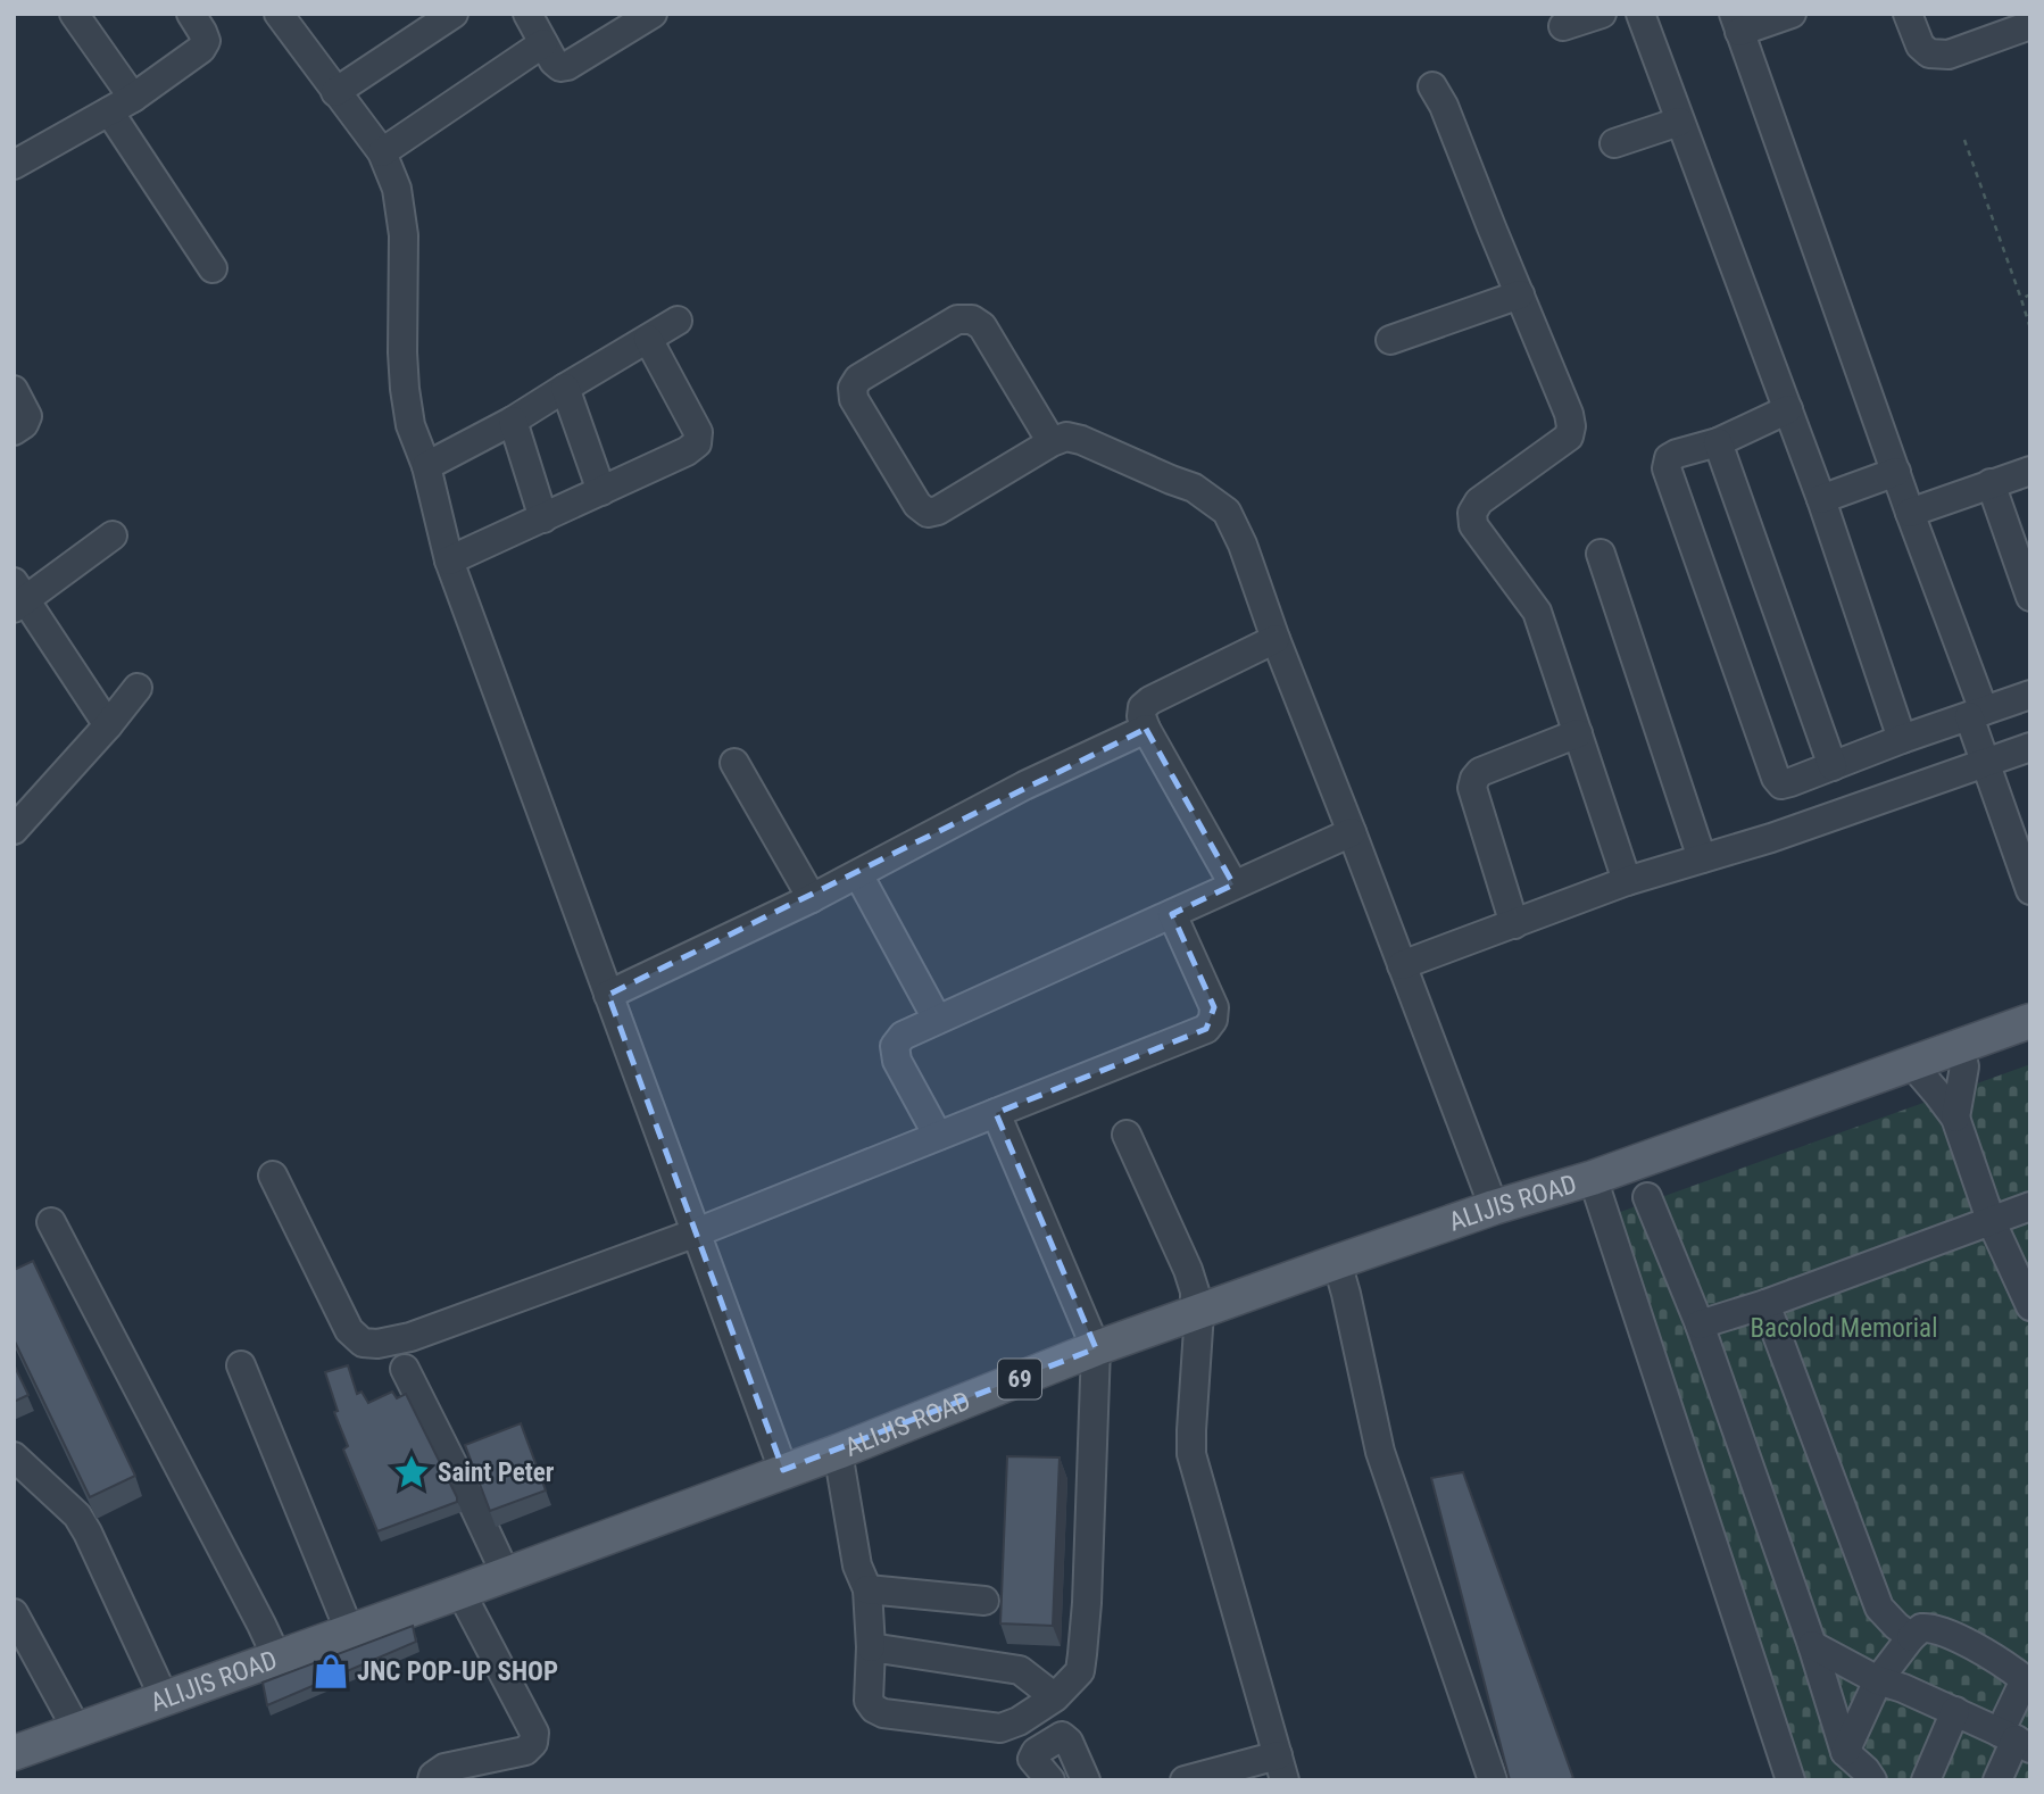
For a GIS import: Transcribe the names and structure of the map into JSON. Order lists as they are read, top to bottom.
{
  "streets": {
    "main road": ["ALIJIS ROAD", "69"]
  },
  "parks": ["Bacolod Memorial"],
  "places": {
    "place": ["Saint Peter"],
    "shop": ["JNC POP-UP SHOP"]
  }
}
